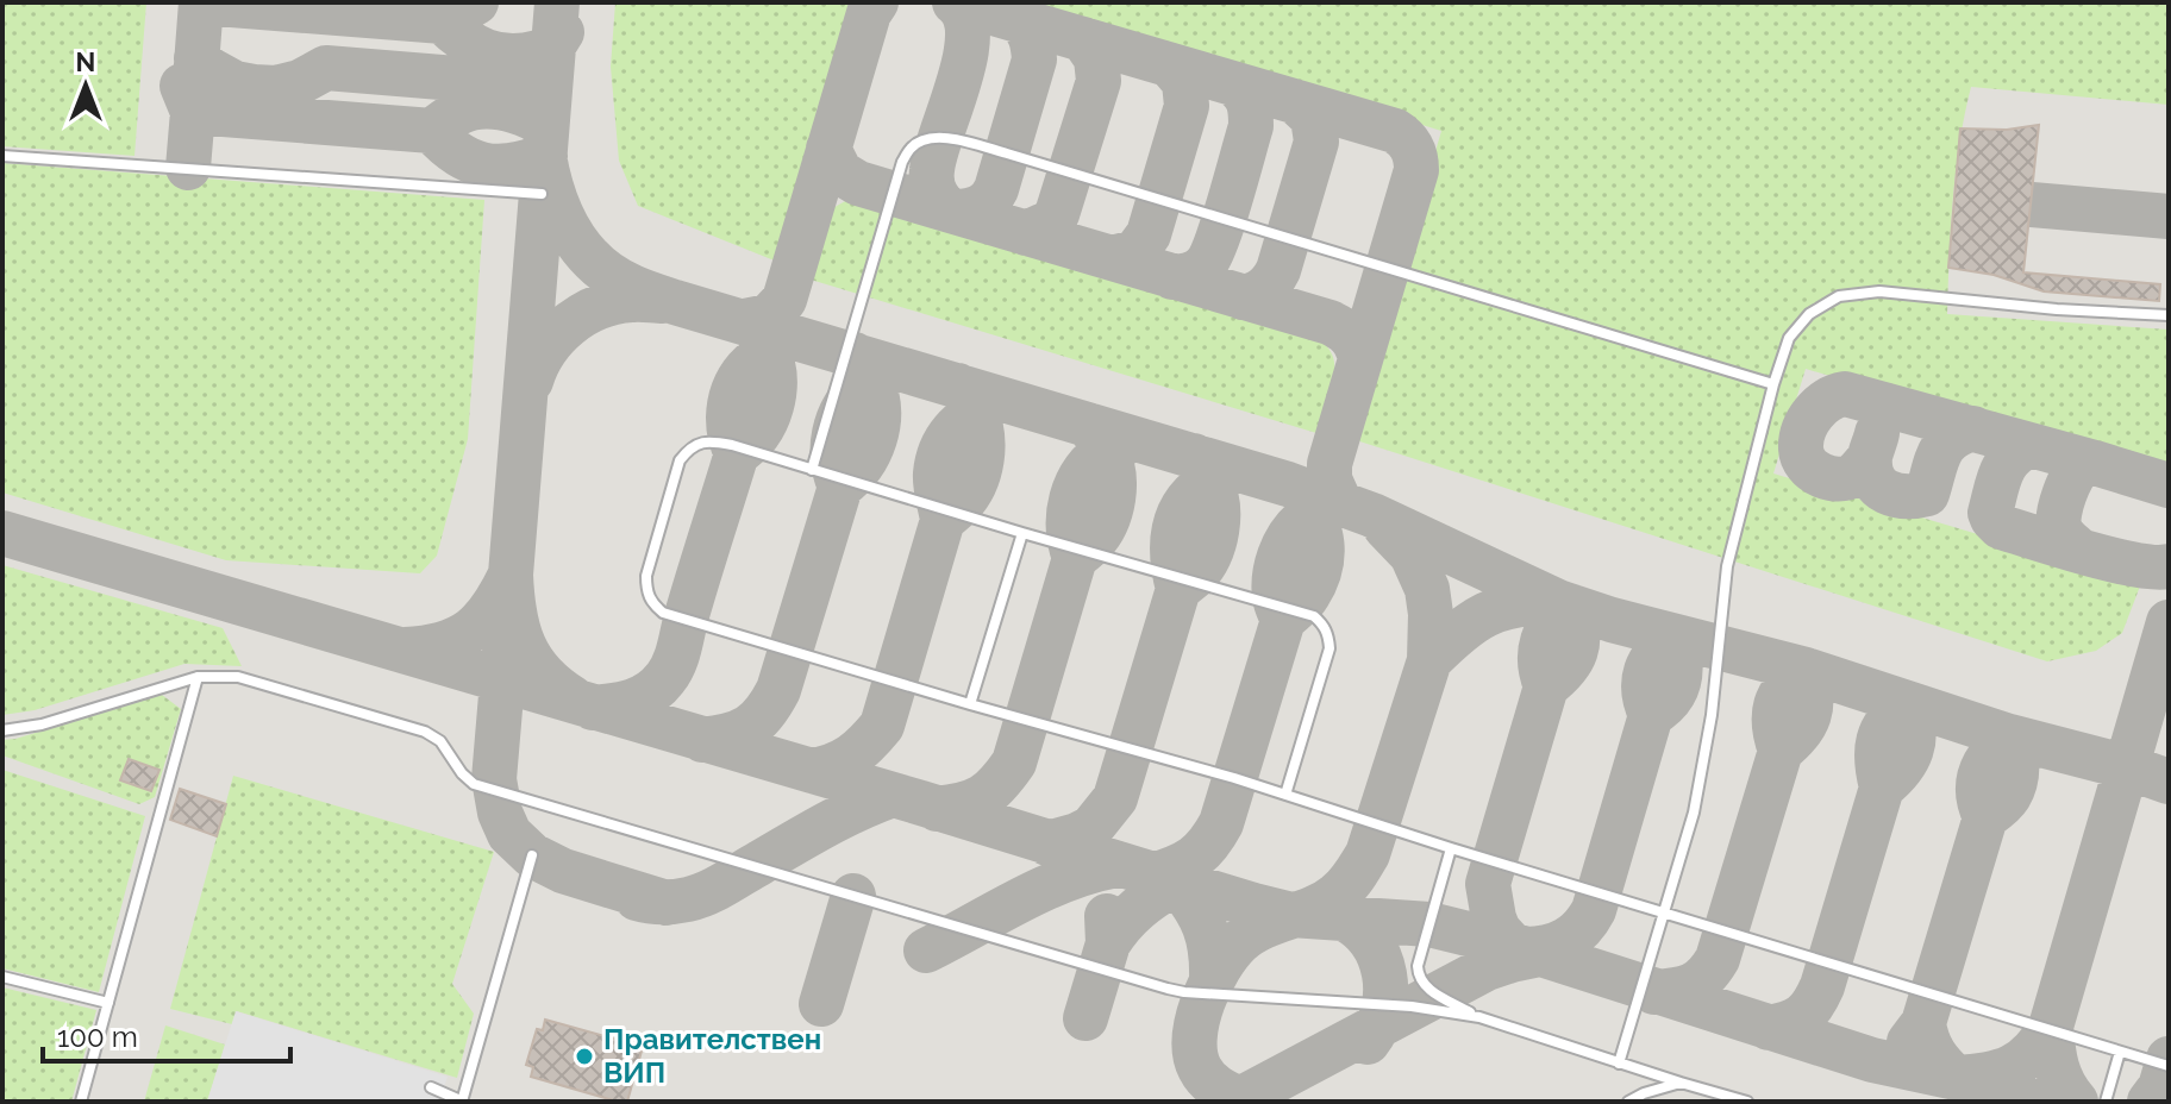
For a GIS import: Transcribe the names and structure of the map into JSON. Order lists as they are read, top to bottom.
{
  "places": ["Правителствен ВИП"],
  "scale_bar": "100 m",
  "north": "top"
}
